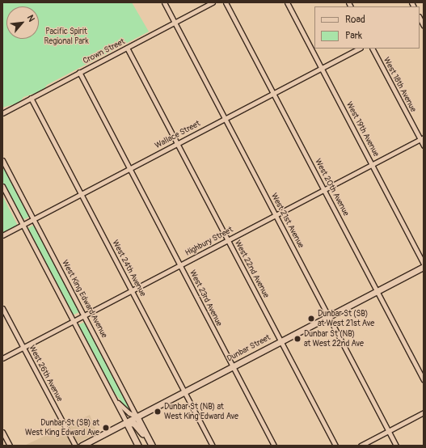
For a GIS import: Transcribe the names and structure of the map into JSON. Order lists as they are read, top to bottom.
{
  "streets": {
    "main road": ["West King Edward Avenue", "Dunbar Street"],
    "street": [
      "Crown Street",
      "West 18th Avenue",
      "West 19th Avenue",
      "Wallace Street",
      "West 20th Avenue",
      "West 21st Avenue",
      "Highbury Street",
      "West 24th Avenue",
      "West 22nd Avenue",
      "West 23rd Avenue",
      "West 26th Avenue"
    ]
  },
  "crossings": [
    ["Crown Street", "West 21st Avenue"],
    ["Crown Street", "West 24th Avenue"],
    ["Crown Street", "West 22nd Avenue"],
    ["Crown Street", "West 23rd Avenue"],
    ["West 18th Avenue", "Highbury Street"],
    ["West 19th Avenue", "Wallace Street"],
    ["West 19th Avenue", "Highbury Street"],
    ["Wallace Street", "West 20th Avenue"],
    ["Wallace Street", "West 21st Avenue"],
    ["Wallace Street", "West 24th Avenue"],
    ["Wallace Street", "West 22nd Avenue"],
    ["Wallace Street", "West 23rd Avenue"],
    ["Wallace Street", "West King Edward Avenue"],
    ["West 20th Avenue", "Highbury Street"],
    ["West 20th Avenue", "Dunbar Street"],
    ["West 21st Avenue", "Highbury Street"],
    ["West 21st Avenue", "Dunbar Street"],
    ["Highbury Street", "West 24th Avenue"],
    ["Highbury Street", "West 22nd Avenue"],
    ["Highbury Street", "West 23rd Avenue"],
    ["Highbury Street", "West King Edward Avenue"],
    ["Highbury Street", "West 26th Avenue"],
    ["West 24th Avenue", "Dunbar Street"],
    ["West 22nd Avenue", "Dunbar Street"],
    ["West 23rd Avenue", "Dunbar Street"],
    ["West King Edward Avenue", "Dunbar Street"]
  ],
  "parks": ["Pacific Spirit Regional Park"],
  "places": [
    "Dunbar St (SB) at West 21st Ave",
    "Dunbar St (NB) at West 22nd Ave",
    "Dunbar St (NB) at West King Edward Ave",
    "Dunbar St (SB) at West King Edward Ave"
  ],
  "legend": ["Road", "Park"],
  "north": "top right"
}
